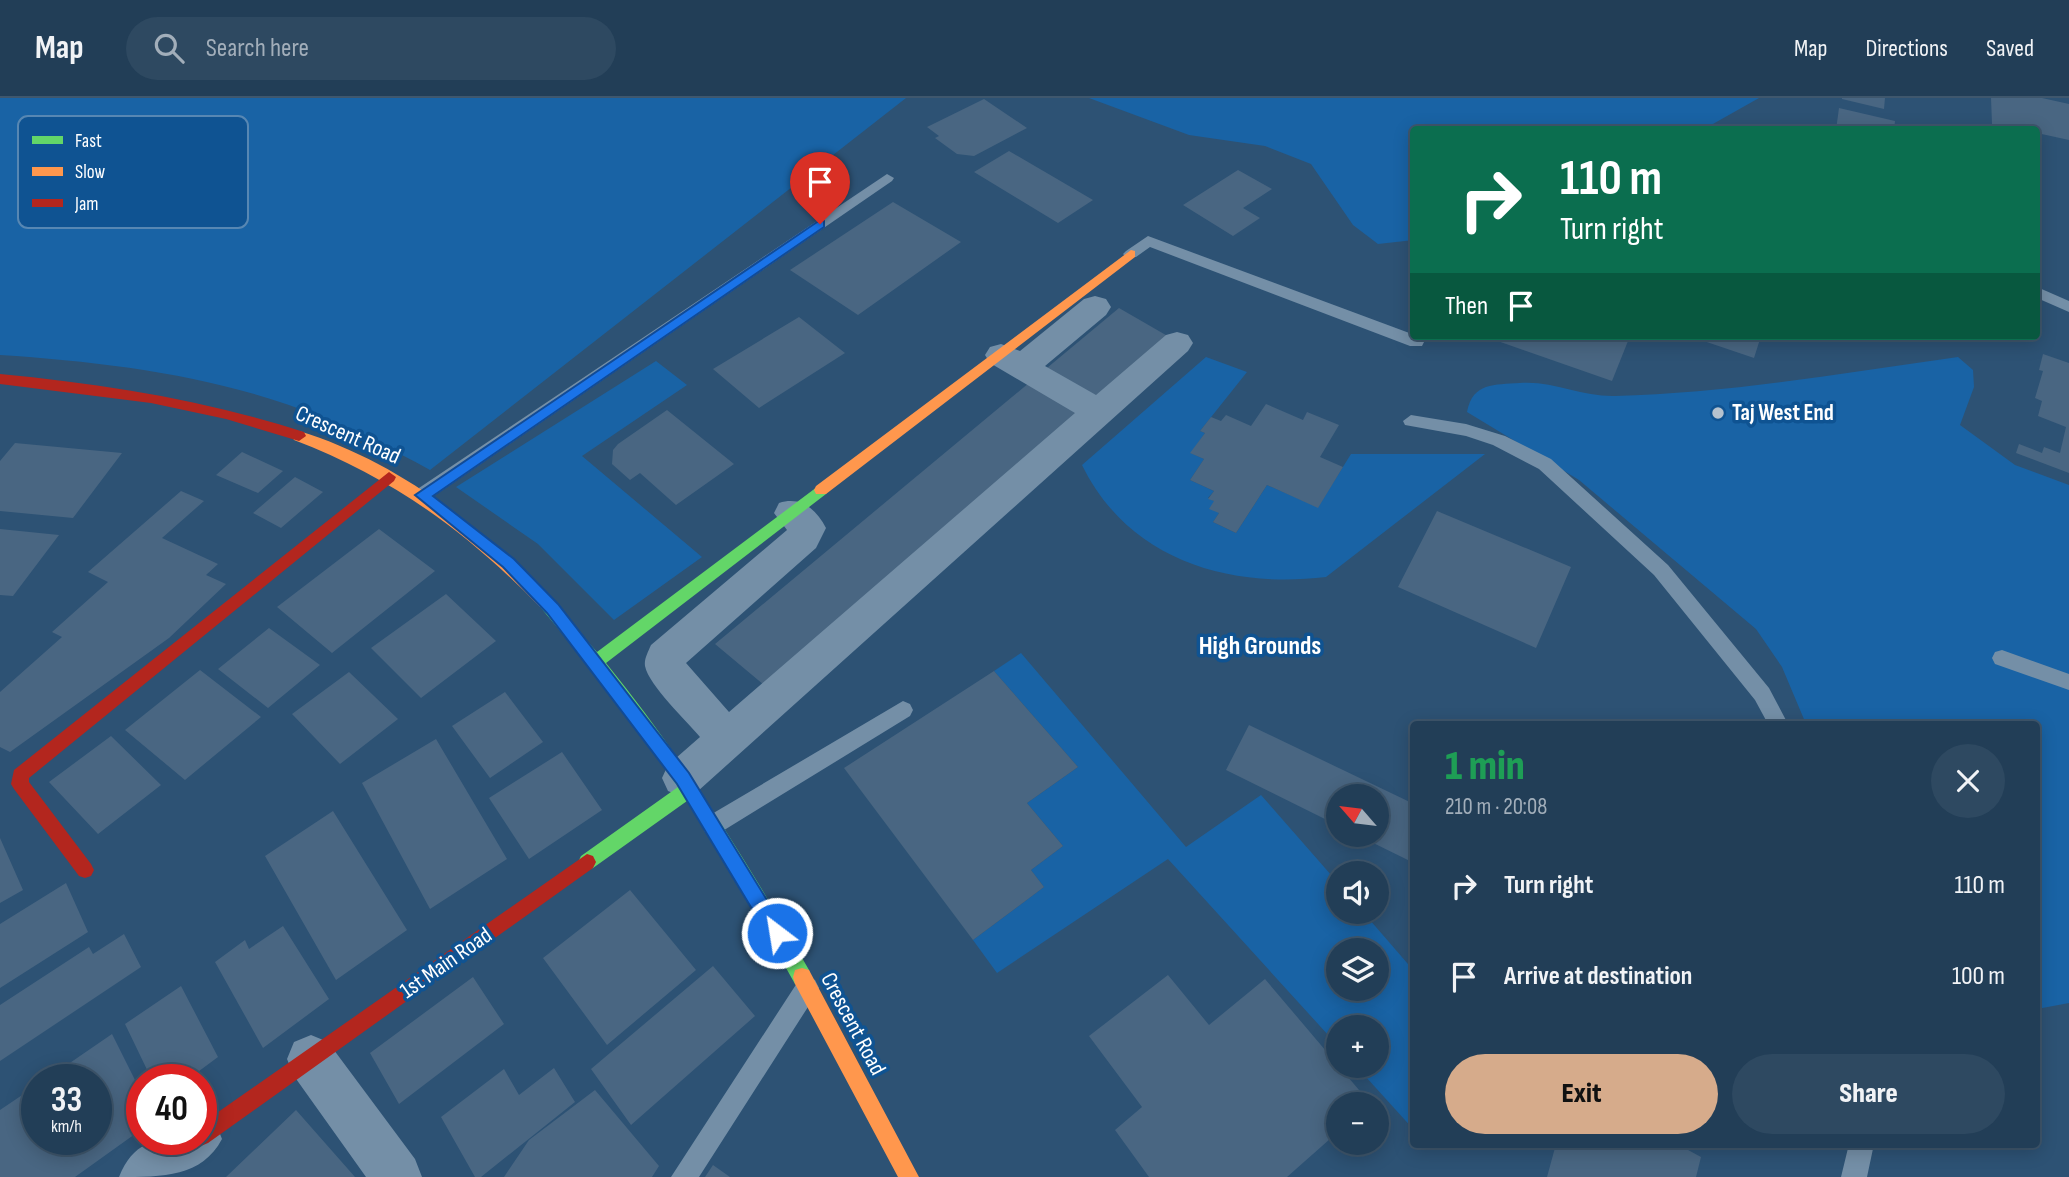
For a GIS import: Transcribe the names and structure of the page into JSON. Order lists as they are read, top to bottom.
{
  "streets": {
    "street": ["Crescent Road", "1st Main Road"]
  },
  "crossings": [
    ["Crescent Road", "1st Main Road"]
  ],
  "districts": ["High Grounds"],
  "places": ["Taj West End"],
  "legend": ["Fast", "Slow", "Jam"],
  "north": "top left",
  "page": {
    "header": "Map",
    "search": "Search here",
    "nav": ["Map", "Directions", "Saved"],
    "turn": ["110 m", "Turn right"],
    "then": "Then",
    "heading": ["1 min", "210 m · 20:08"],
    "map_buttons": ["+", "−"],
    "list": [
      {
        "name": "Turn right",
        "value": "110 m"
      },
      {
        "name": "Arrive at destination",
        "value": "100 m"
      }
    ],
    "buttons": ["Exit", "Share"],
    "speed": "33 km/h",
    "limit": "40"
  }
}
